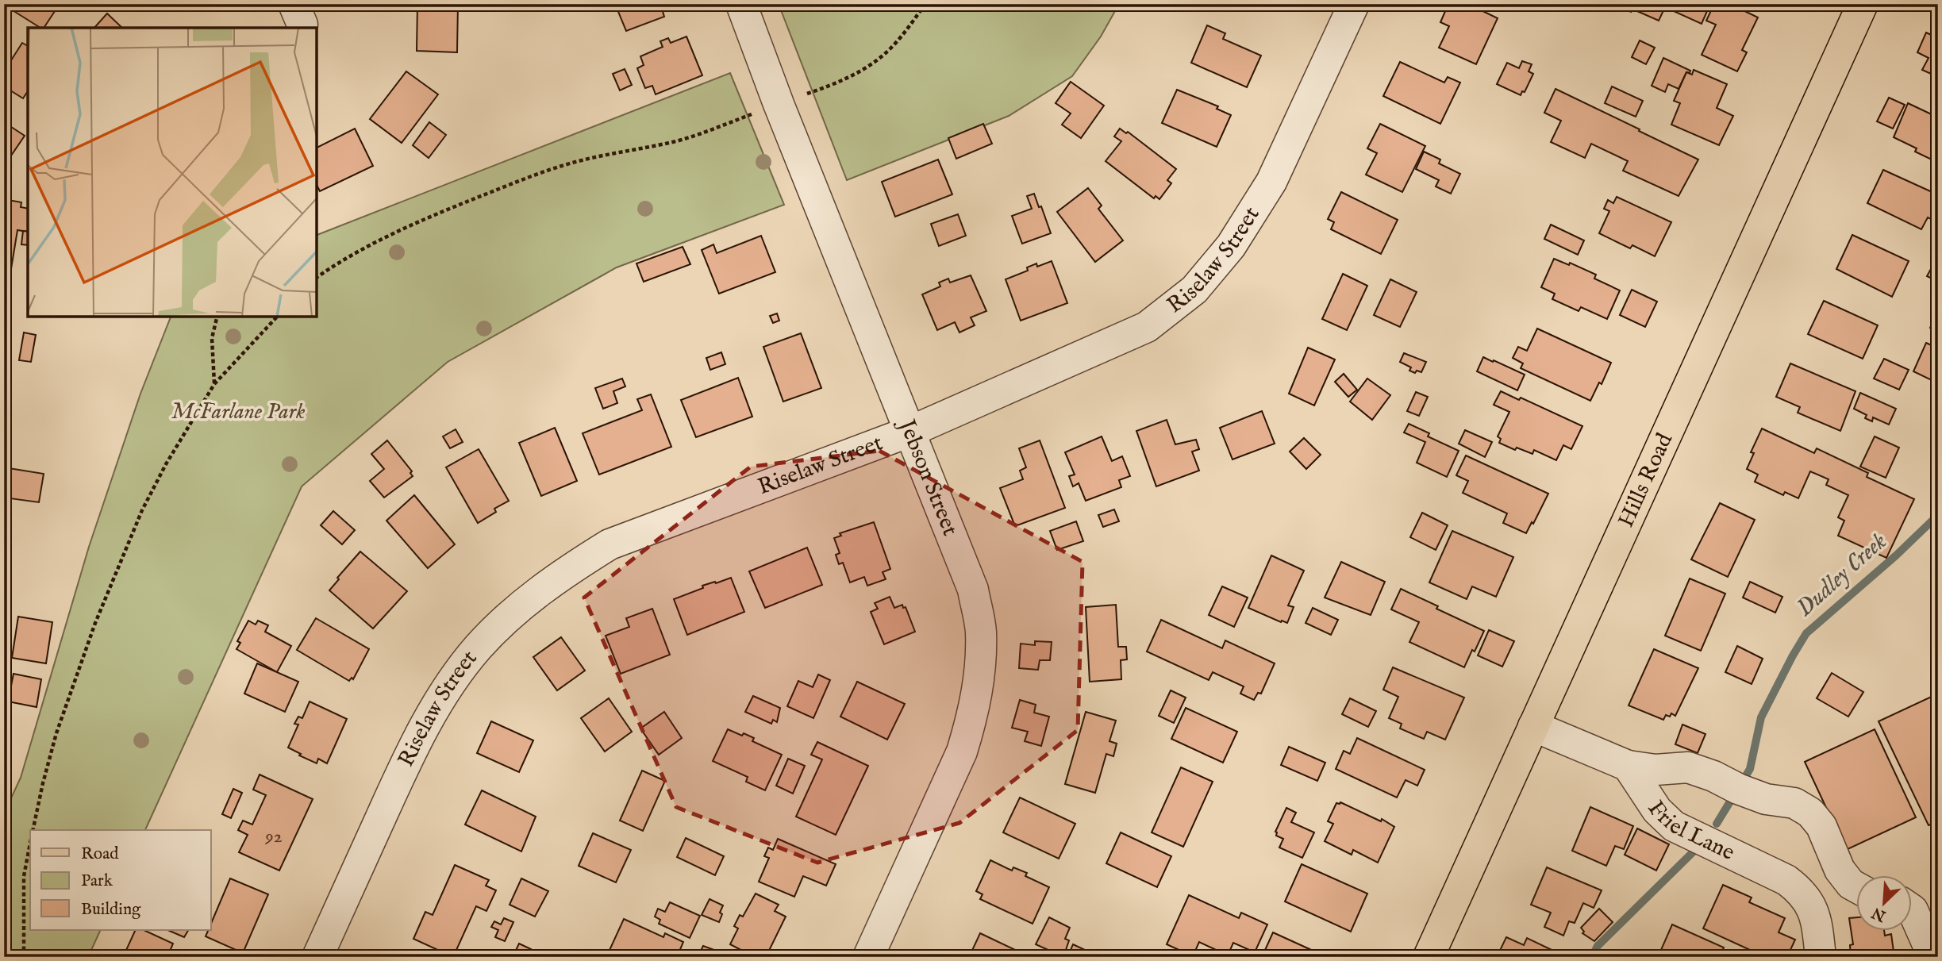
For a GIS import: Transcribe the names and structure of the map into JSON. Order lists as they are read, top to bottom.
{
  "streets": {
    "main road": ["Hills Road"],
    "street": ["Riselaw Street", "Jebson Street", "Friel Lane"]
  },
  "crossings": [
    ["Riselaw Street", "Jebson Street"]
  ],
  "water": ["Dudley Creek"],
  "parks": ["McFarlane Park"],
  "house_numbers": ["92"],
  "legend": ["Road", "Park", "Building"],
  "north": "bottom left"
}
